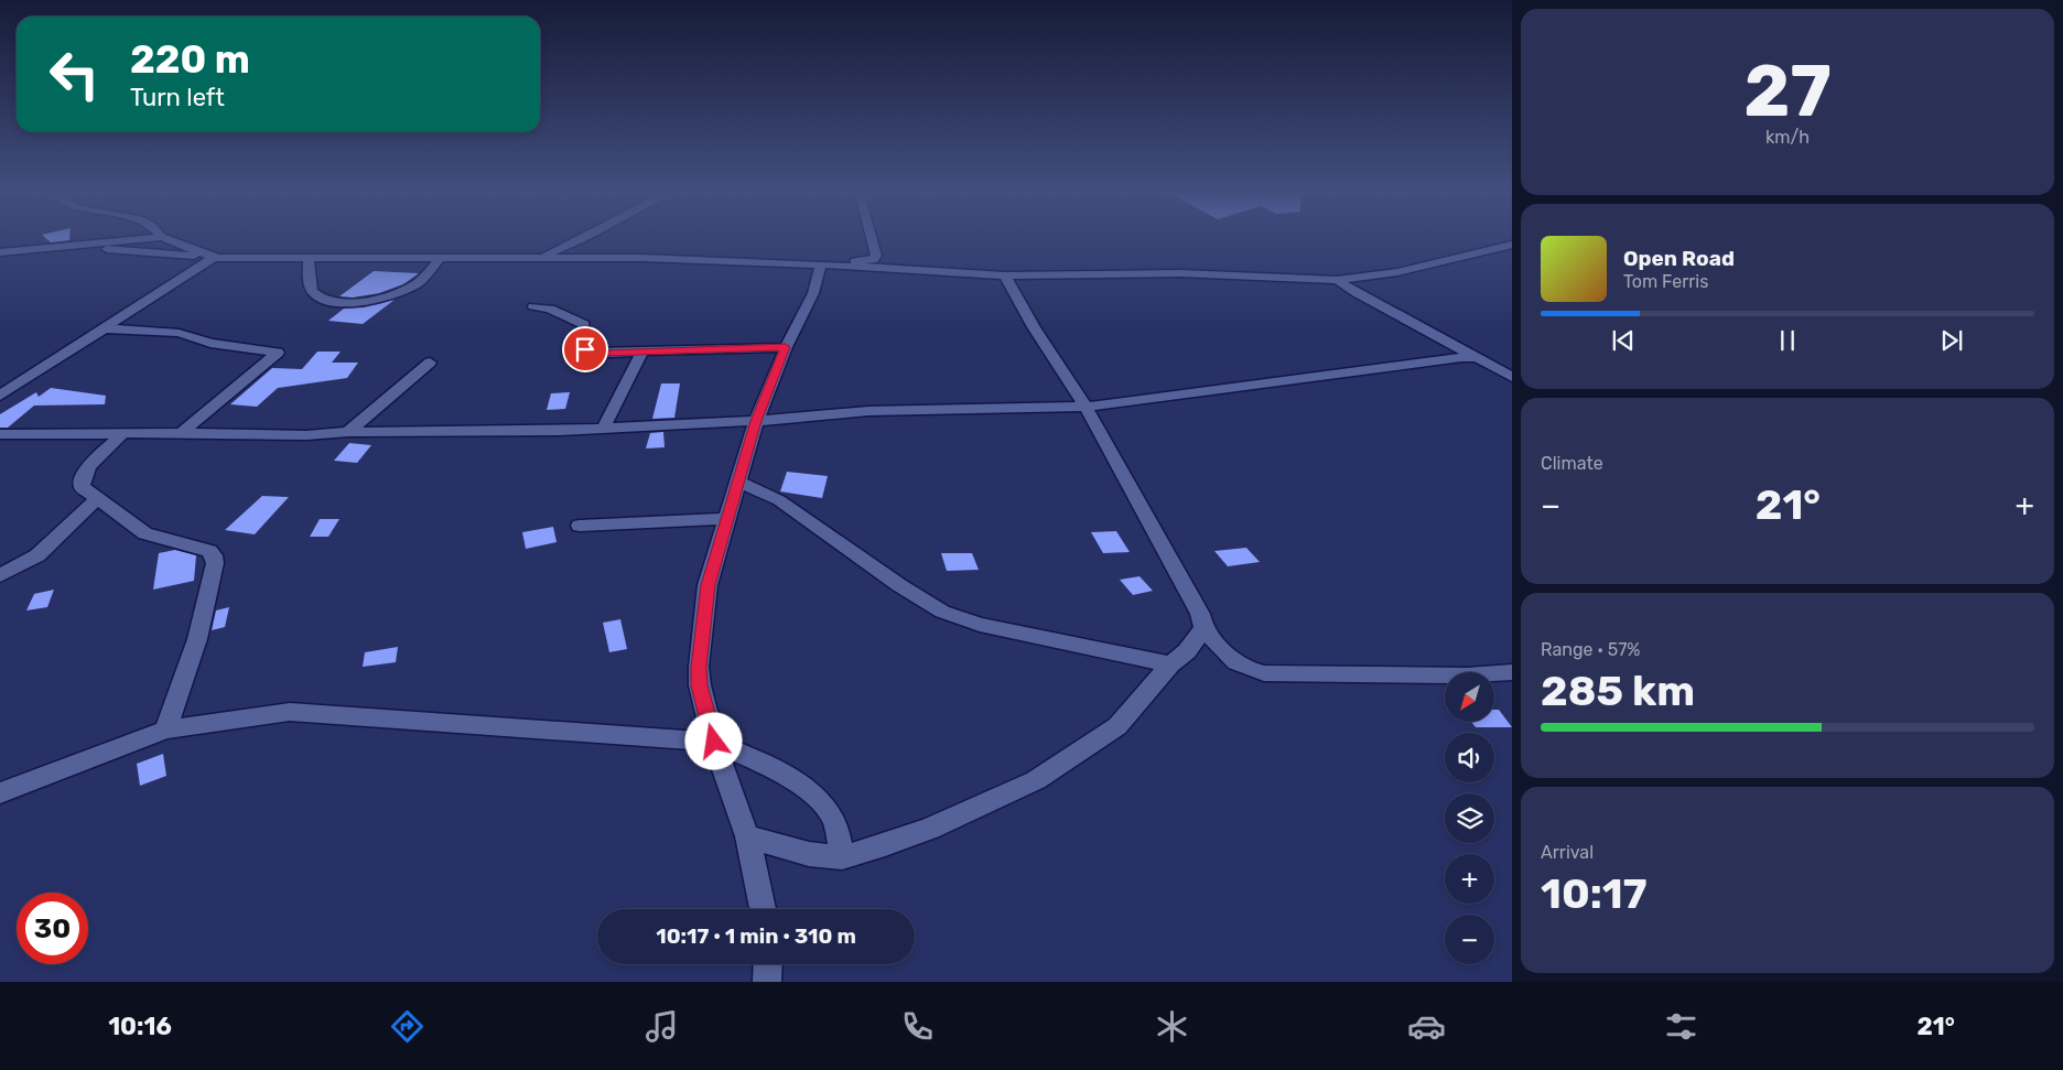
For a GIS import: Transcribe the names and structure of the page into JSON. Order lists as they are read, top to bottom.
{
  "north": "bottom left",
  "page": {
    "tile": [
      ["27", "km/h"],
      "Climate",
      ["Range · 57%", "285 km"],
      ["Arrival", "10:17"]
    ],
    "turn": ["220 m", "Turn left"],
    "song": ["Open Road", "Tom Ferris"],
    "heat": ["−", "21°", "+"],
    "map_buttons": ["+", "−"],
    "limit": "30",
    "trip": "10:17 · 1 min · 310 m",
    "tabs": ["10:16", "21°"]
  }
}
